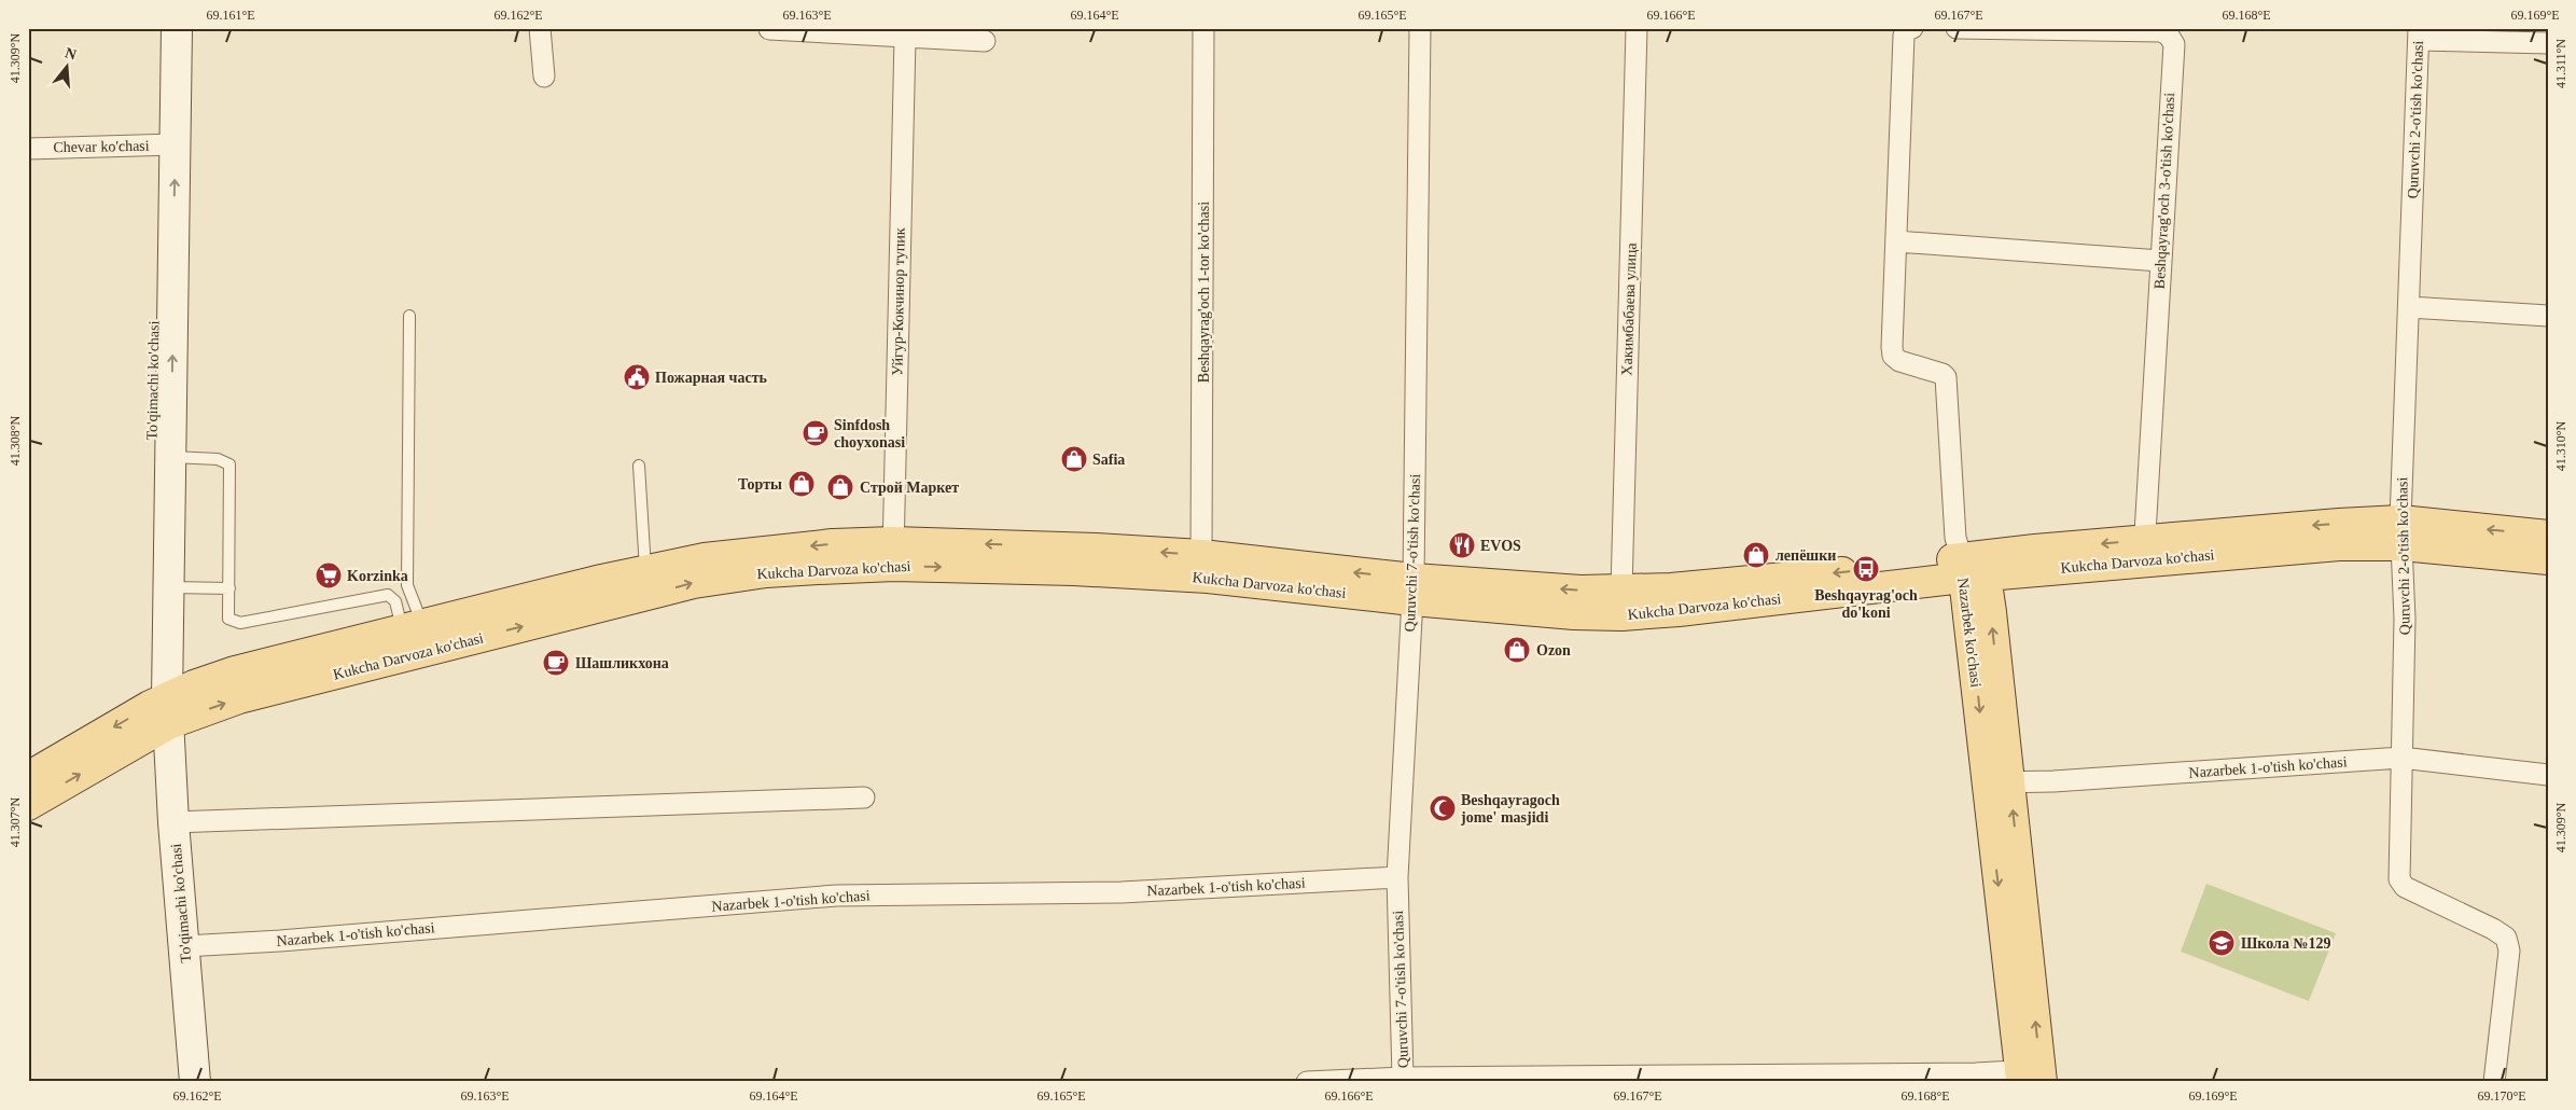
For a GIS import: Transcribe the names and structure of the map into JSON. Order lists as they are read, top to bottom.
{
  "streets": {
    "main road": ["To'qimachi ko'chasi", "Kukcha Darvoza ko'chasi", "Nazarbek ko'chasi"],
    "street": [
      "Quruvchi 2-o'tish ko'chasi",
      "Chevar ko'chasi",
      "Beshqayrag'och 3-o'tish ko'chasi",
      "Beshqayrag'och 1-tor ko'chasi",
      "Уйгур-Кокчинор тупик",
      "Хакимбабаева улица",
      "Quruvchi 7-o'tish ko'chasi",
      "Nazarbek 1-o'tish ko'chasi"
    ]
  },
  "crossings": [
    ["Quruvchi 2-o'tish ko'chasi", "Kukcha Darvoza ko'chasi"],
    ["Quruvchi 2-o'tish ko'chasi", "Nazarbek 1-o'tish ko'chasi"],
    ["Chevar ko'chasi", "To'qimachi ko'chasi"],
    ["Beshqayrag'och 3-o'tish ko'chasi", "Kukcha Darvoza ko'chasi"],
    ["Beshqayrag'och 1-tor ko'chasi", "Kukcha Darvoza ko'chasi"],
    ["Уйгур-Кокчинор тупик", "Kukcha Darvoza ko'chasi"],
    ["Хакимбабаева улица", "Kukcha Darvoza ko'chasi"],
    ["To'qimachi ko'chasi", "Kukcha Darvoza ko'chasi"],
    ["To'qimachi ko'chasi", "Nazarbek 1-o'tish ko'chasi"],
    ["Quruvchi 7-o'tish ko'chasi", "Kukcha Darvoza ko'chasi"],
    ["Quruvchi 7-o'tish ko'chasi", "Nazarbek 1-o'tish ko'chasi"],
    ["Kukcha Darvoza ko'chasi", "Nazarbek ko'chasi"],
    ["Nazarbek ko'chasi", "Nazarbek 1-o'tish ko'chasi"]
  ],
  "places": {
    "public building": ["Пожарная часть"],
    "cafe": ["Sinfdosh choyxonasi", "Шашликхона"],
    "shop": [
      "Safia",
      "Торты",
      "Строй Маркет",
      "лепёшки",
      "Ozon"
    ],
    "restaurant": ["EVOS"],
    "bus stop": ["Beshqayrag'och do'koni"],
    "supermarket": ["Korzinka"],
    "mosque": ["Beshqayragoch jome' masjidi"],
    "school or university": ["Школа №129"]
  },
  "north": "top",
  "coordinates": [
    "69.161°E",
    "69.162°E",
    "69.163°E",
    "69.164°E",
    "69.165°E",
    "69.166°E",
    "69.167°E",
    "69.168°E",
    "69.169°E",
    "41.309°N",
    "41.311°N",
    "41.308°N",
    "41.310°N",
    "41.307°N",
    "69.170°E"
  ]
}
